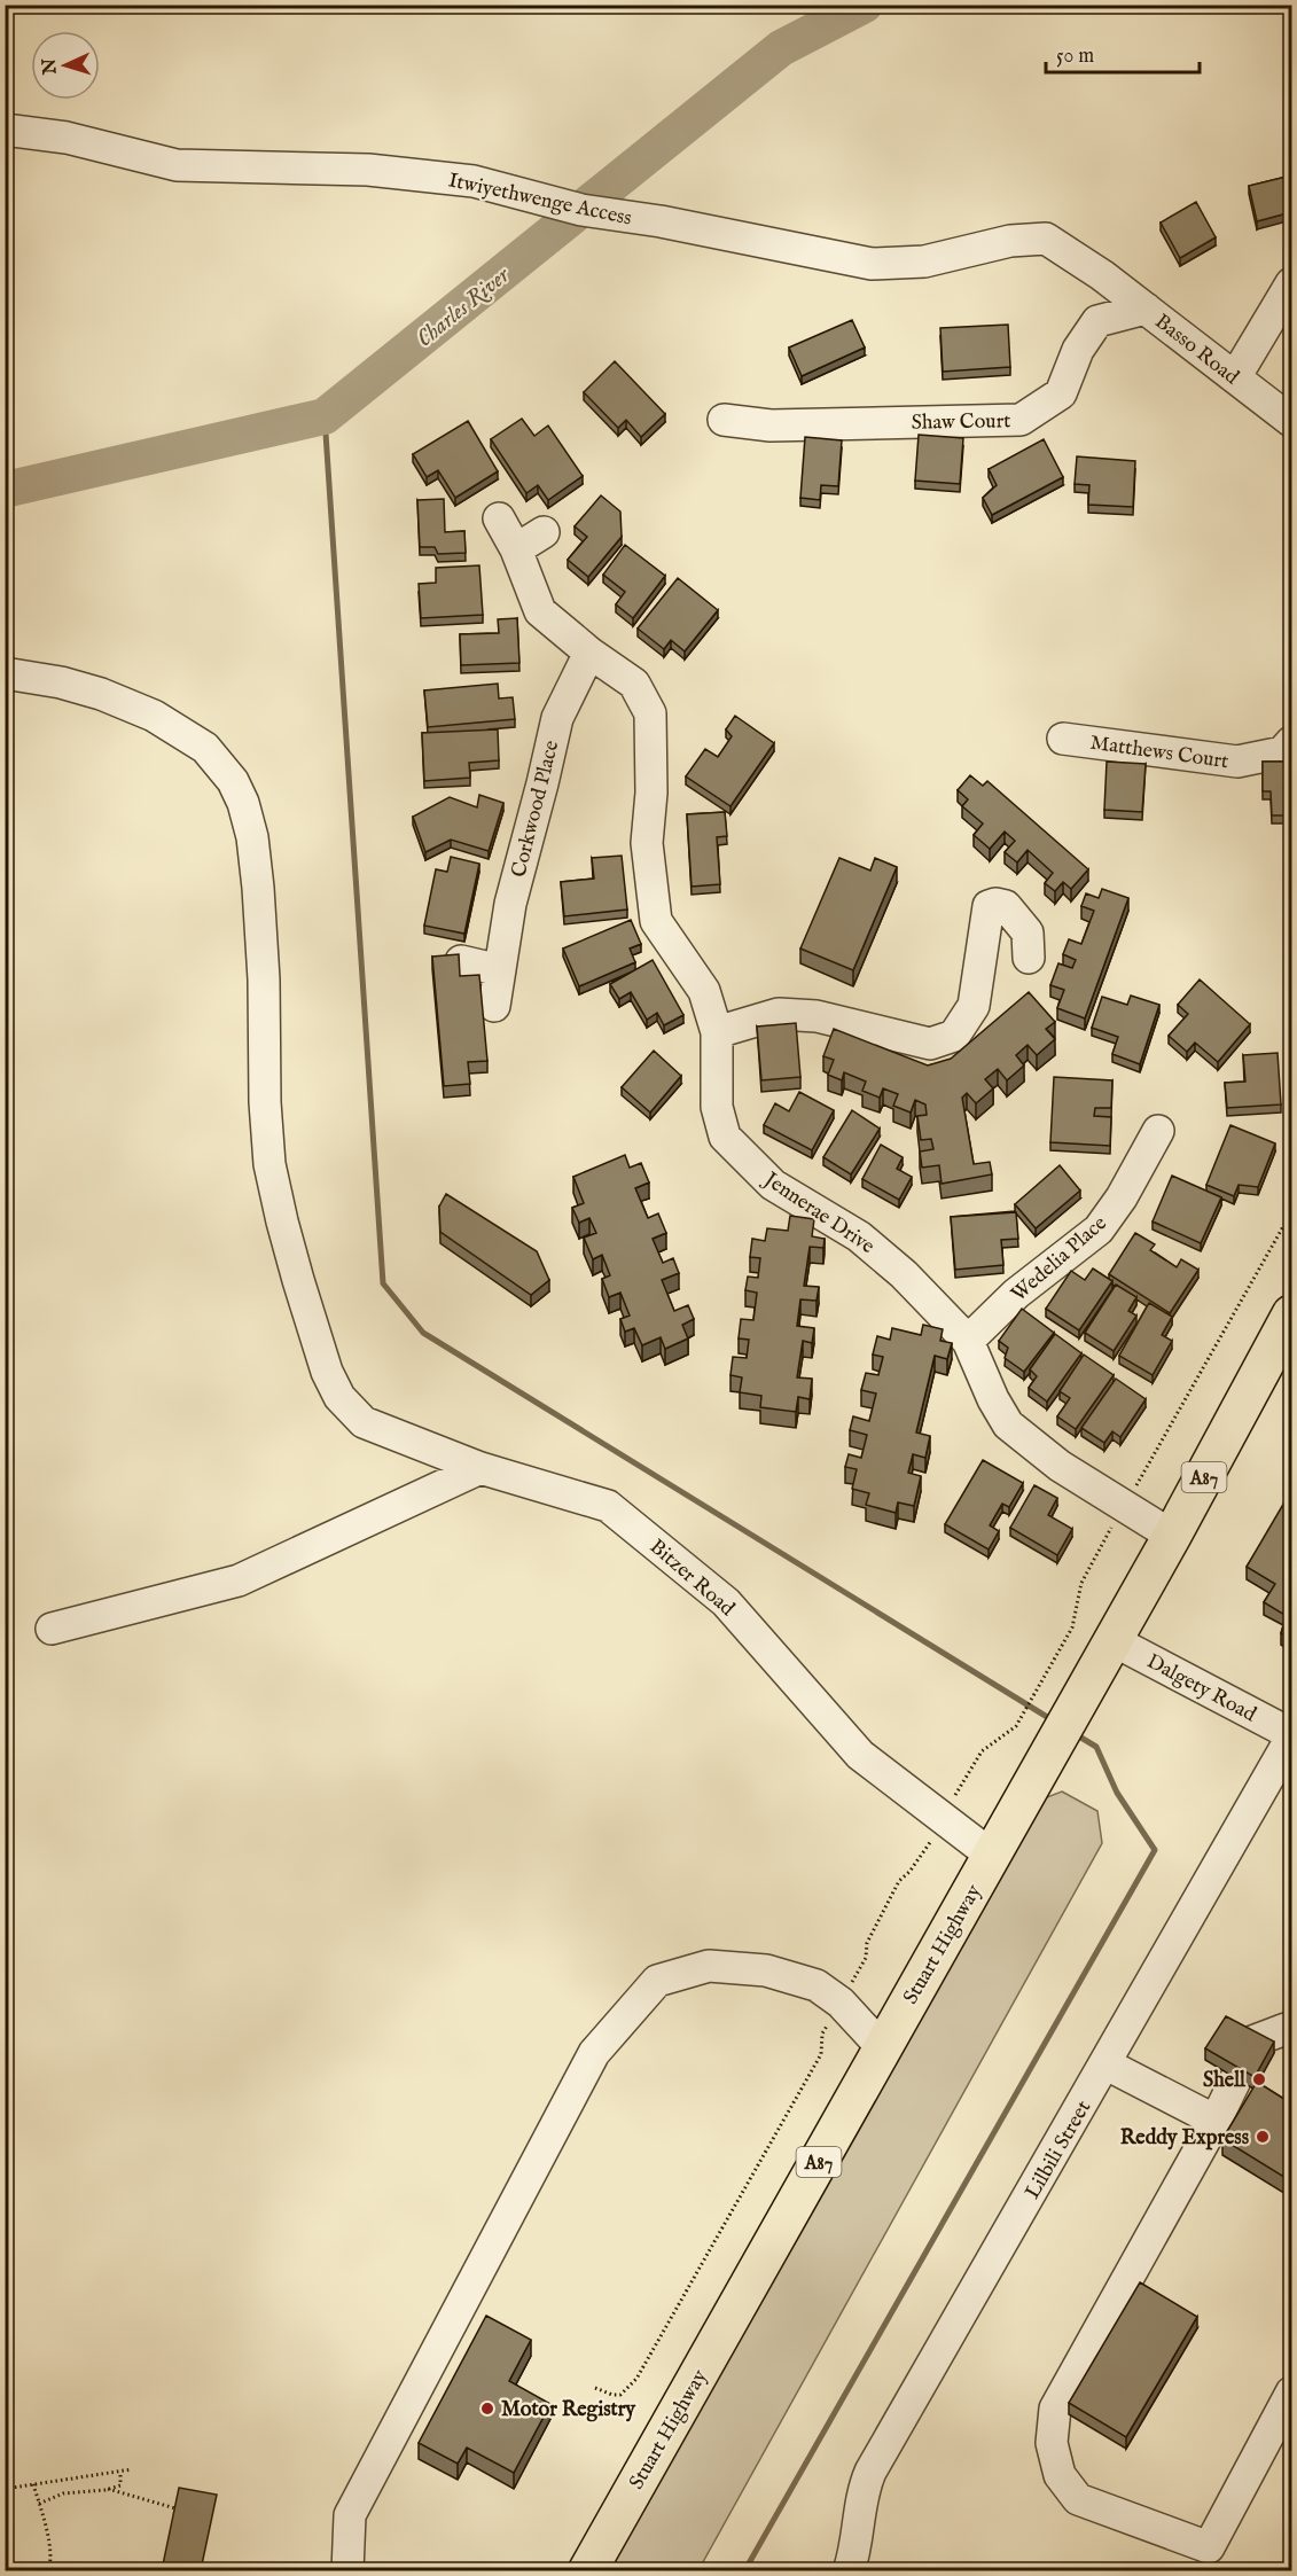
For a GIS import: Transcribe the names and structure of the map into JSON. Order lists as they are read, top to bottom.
{
  "streets": {
    "highway": ["A87", "Stuart Highway"],
    "street": [
      "Itwiyethwenge Access",
      "Basso Road",
      "Shaw Court",
      "Matthews Court",
      "Corkwood Place",
      "Jennerae Drive",
      "Wedelia Place",
      "Bitzer Road",
      "Dalgety Road",
      "Lilbili Street"
    ]
  },
  "crossings": [
    ["Itwiyethwenge Access", "Basso Road"],
    ["Basso Road", "Shaw Court"],
    ["Corkwood Place", "Jennerae Drive"],
    ["Jennerae Drive", "Wedelia Place"],
    ["Jennerae Drive", "Stuart Highway"],
    ["Bitzer Road", "Stuart Highway"],
    ["Dalgety Road", "Stuart Highway"],
    ["Dalgety Road", "Lilbili Street"]
  ],
  "water": ["Charles River"],
  "places": ["Shell", "Reddy Express", "Motor Registry"],
  "scale_bar": "50 m",
  "north": "left"
}
